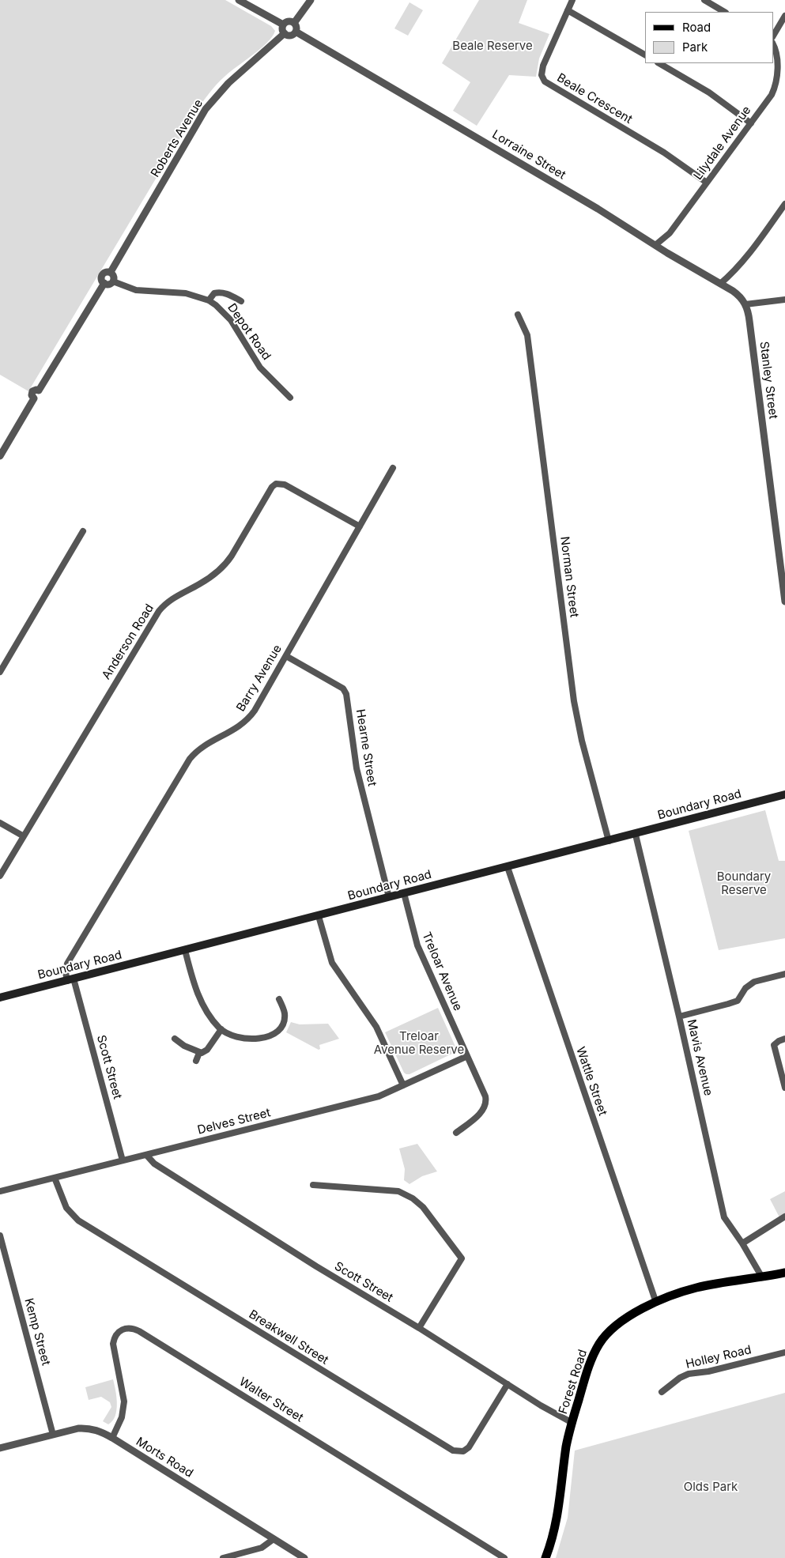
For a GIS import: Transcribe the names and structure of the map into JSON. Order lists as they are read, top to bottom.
{
  "streets": {
    "main road": ["Boundary Road", "Forest Road"],
    "street": [
      "Beale Crescent",
      "Roberts Avenue",
      "Lilydale Avenue",
      "Lorraine Street",
      "Depot Road",
      "Stanley Street",
      "Norman Street",
      "Anderson Road",
      "Barry Avenue",
      "Hearne Street",
      "Treloar Avenue",
      "Mavis Avenue",
      "Scott Street",
      "Wattle Street",
      "Delves Street",
      "Kemp Street",
      "Breakwell Street",
      "Holley Road",
      "Walter Street",
      "Morts Road"
    ]
  },
  "crossings": [
    ["Beale Crescent", "Lilydale Avenue"],
    ["Roberts Avenue", "Lorraine Street"],
    ["Roberts Avenue", "Depot Road"],
    ["Lilydale Avenue", "Lorraine Street"],
    ["Lorraine Street", "Stanley Street"],
    ["Norman Street", "Boundary Road"],
    ["Anderson Road", "Barry Avenue"],
    ["Barry Avenue", "Hearne Street"],
    ["Barry Avenue", "Boundary Road"],
    ["Barry Avenue", "Scott Street"],
    ["Hearne Street", "Boundary Road"],
    ["Boundary Road", "Treloar Avenue"],
    ["Boundary Road", "Mavis Avenue"],
    ["Boundary Road", "Scott Street"],
    ["Boundary Road", "Wattle Street"],
    ["Treloar Avenue", "Delves Street"],
    ["Mavis Avenue", "Forest Road"],
    ["Scott Street", "Delves Street"],
    ["Scott Street", "Breakwell Street"],
    ["Scott Street", "Forest Road"],
    ["Wattle Street", "Forest Road"],
    ["Delves Street", "Breakwell Street"],
    ["Kemp Street", "Morts Road"],
    ["Walter Street", "Morts Road"]
  ],
  "parks": [
    "Beale Reserve",
    "Boundary Reserve",
    "Treloar Avenue Reserve",
    "Olds Park"
  ],
  "legend": ["Road", "Park"]
}
